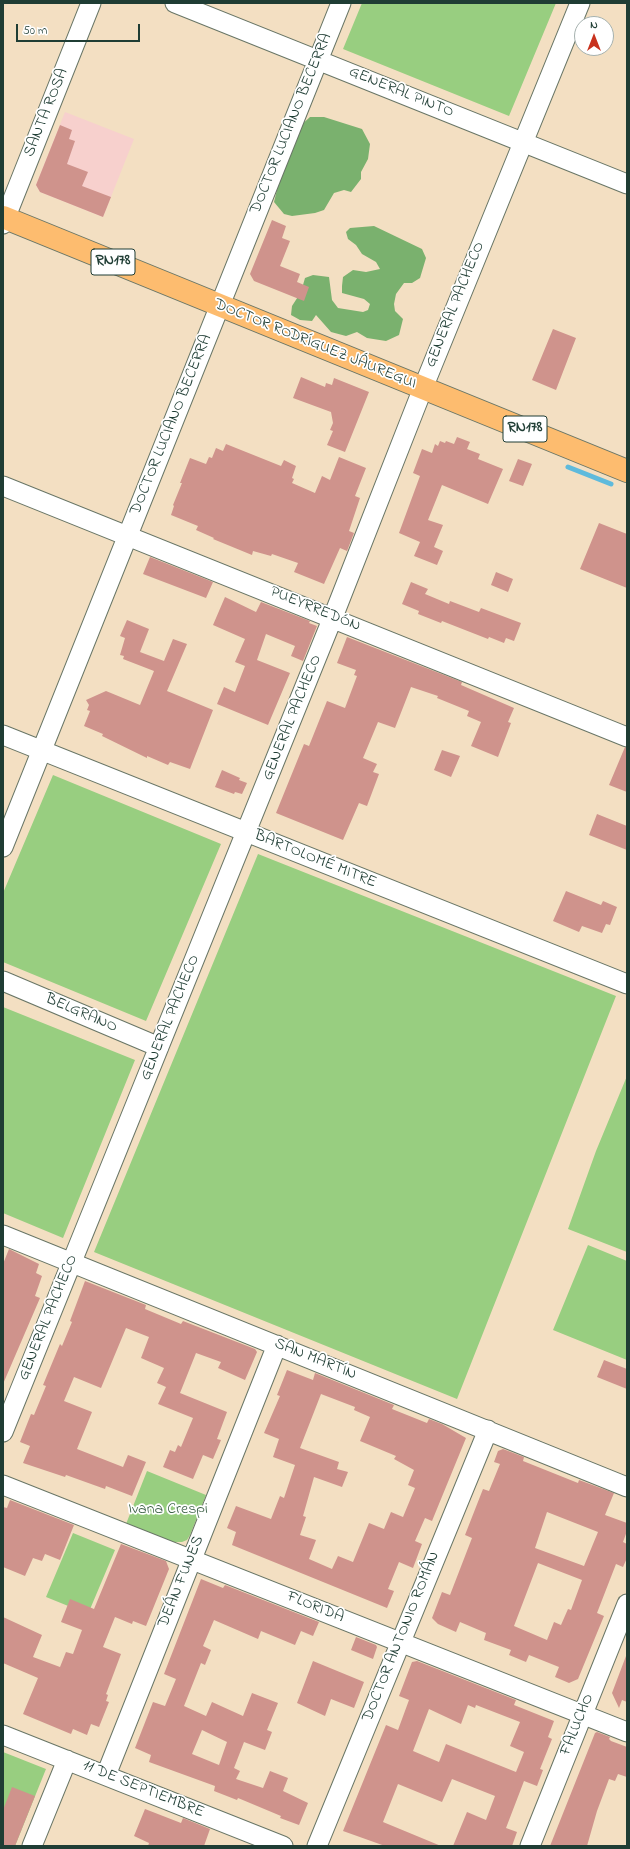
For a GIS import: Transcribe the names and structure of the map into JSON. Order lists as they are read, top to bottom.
{
  "streets": {
    "main road": ["RN178", "DOCTOR RODRÍGUEZ JÁUREGUI"],
    "street": [
      "GENERAL PINTO",
      "SANTA ROSA",
      "DOCTOR LUCIANO BECERRA",
      "GENERAL PACHECO",
      "PUEYRREDÓN",
      "BARTOLOMÉ MITRE",
      "BELGRANO",
      "SAN MARTÍN",
      "DEÁN FUNES",
      "FLORIDA",
      "DOCTOR ANTONIO ROMÁN",
      "FALUCHO",
      "11 DE SEPTIEMBRE"
    ]
  },
  "crossings": [
    ["GENERAL PINTO", "DOCTOR LUCIANO BECERRA"],
    ["GENERAL PINTO", "GENERAL PACHECO"],
    ["SANTA ROSA", "DOCTOR RODRÍGUEZ JÁUREGUI"],
    ["DOCTOR LUCIANO BECERRA", "DOCTOR RODRÍGUEZ JÁUREGUI"],
    ["DOCTOR LUCIANO BECERRA", "PUEYRREDÓN"],
    ["DOCTOR LUCIANO BECERRA", "BARTOLOMÉ MITRE"],
    ["GENERAL PACHECO", "DOCTOR RODRÍGUEZ JÁUREGUI"],
    ["GENERAL PACHECO", "PUEYRREDÓN"],
    ["GENERAL PACHECO", "BARTOLOMÉ MITRE"],
    ["GENERAL PACHECO", "BELGRANO"],
    ["GENERAL PACHECO", "SAN MARTÍN"],
    ["SAN MARTÍN", "DEÁN FUNES"],
    ["SAN MARTÍN", "DOCTOR ANTONIO ROMÁN"],
    ["DEÁN FUNES", "FLORIDA"],
    ["DEÁN FUNES", "11 DE SEPTIEMBRE"],
    ["FLORIDA", "DOCTOR ANTONIO ROMÁN"],
    ["FLORIDA", "FALUCHO"]
  ],
  "parks": ["Ivana Crespi"],
  "scale_bar": "50 m",
  "north": "top"
}
